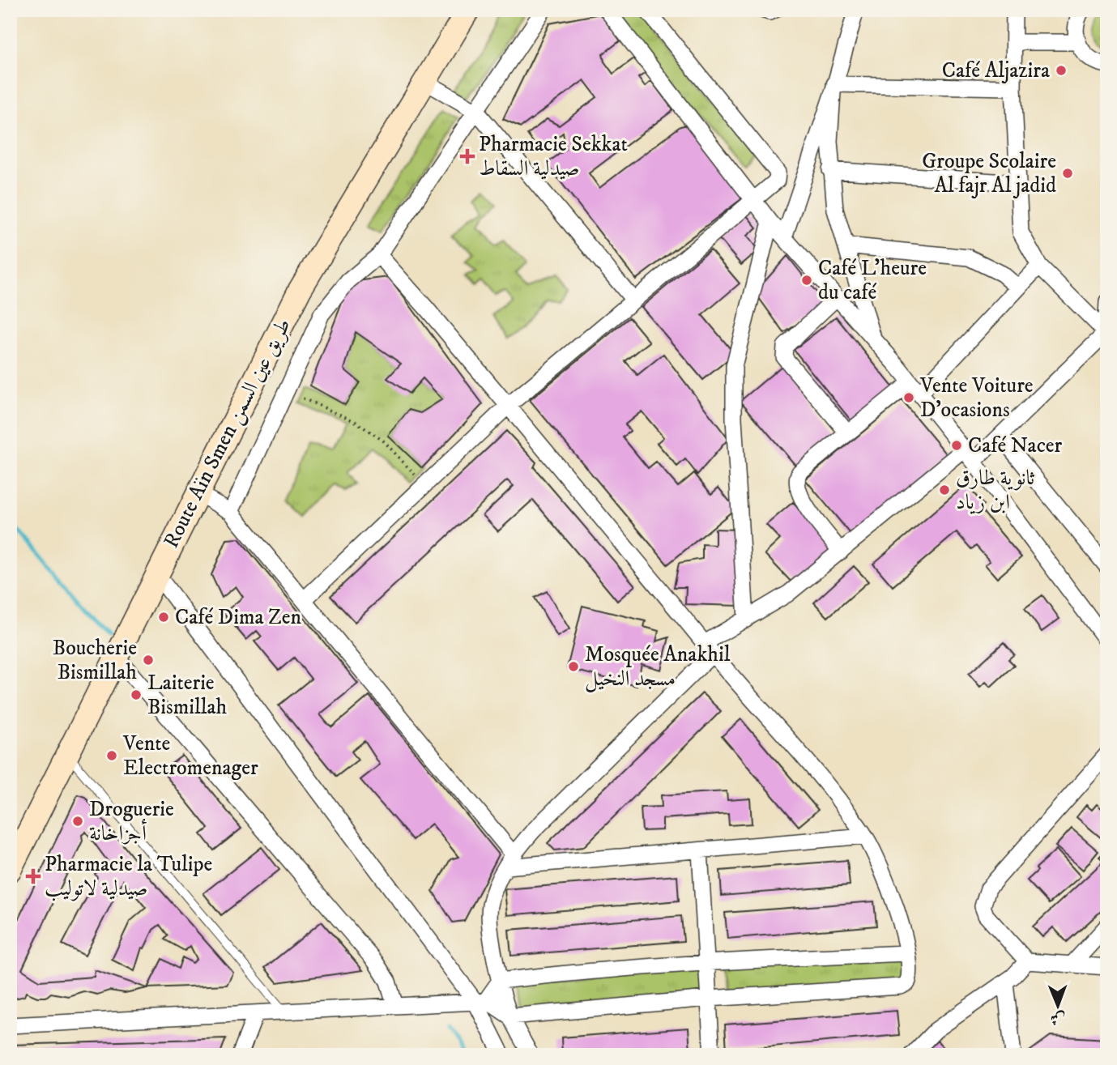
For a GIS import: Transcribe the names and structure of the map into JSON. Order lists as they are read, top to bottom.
{
  "streets": {
    "street": ["Route Aïn Smen طريق عين السمن"]
  },
  "places": {
    "other": [
      "Café Aljazira",
      "Groupe Scolaire Al fajr Al jadid",
      "Café L'heure du café",
      "Vente Voiture D'ocasions",
      "Café Nacer",
      "ثانوية طارق ابن زياد",
      "Café Dima Zen",
      "Boucherie Bismillah",
      "Mosquée Anakhil مسجد النخيل",
      "Laiterie Bismillah",
      "Vente Electromenager",
      "Droguerie أجزاخانة"
    ],
    "health": ["Pharmacie Sekkat صيدلية السقاط", "Pharmacie la Tulipe صيدلية لاتوليب"]
  },
  "north": "bottom"
}
